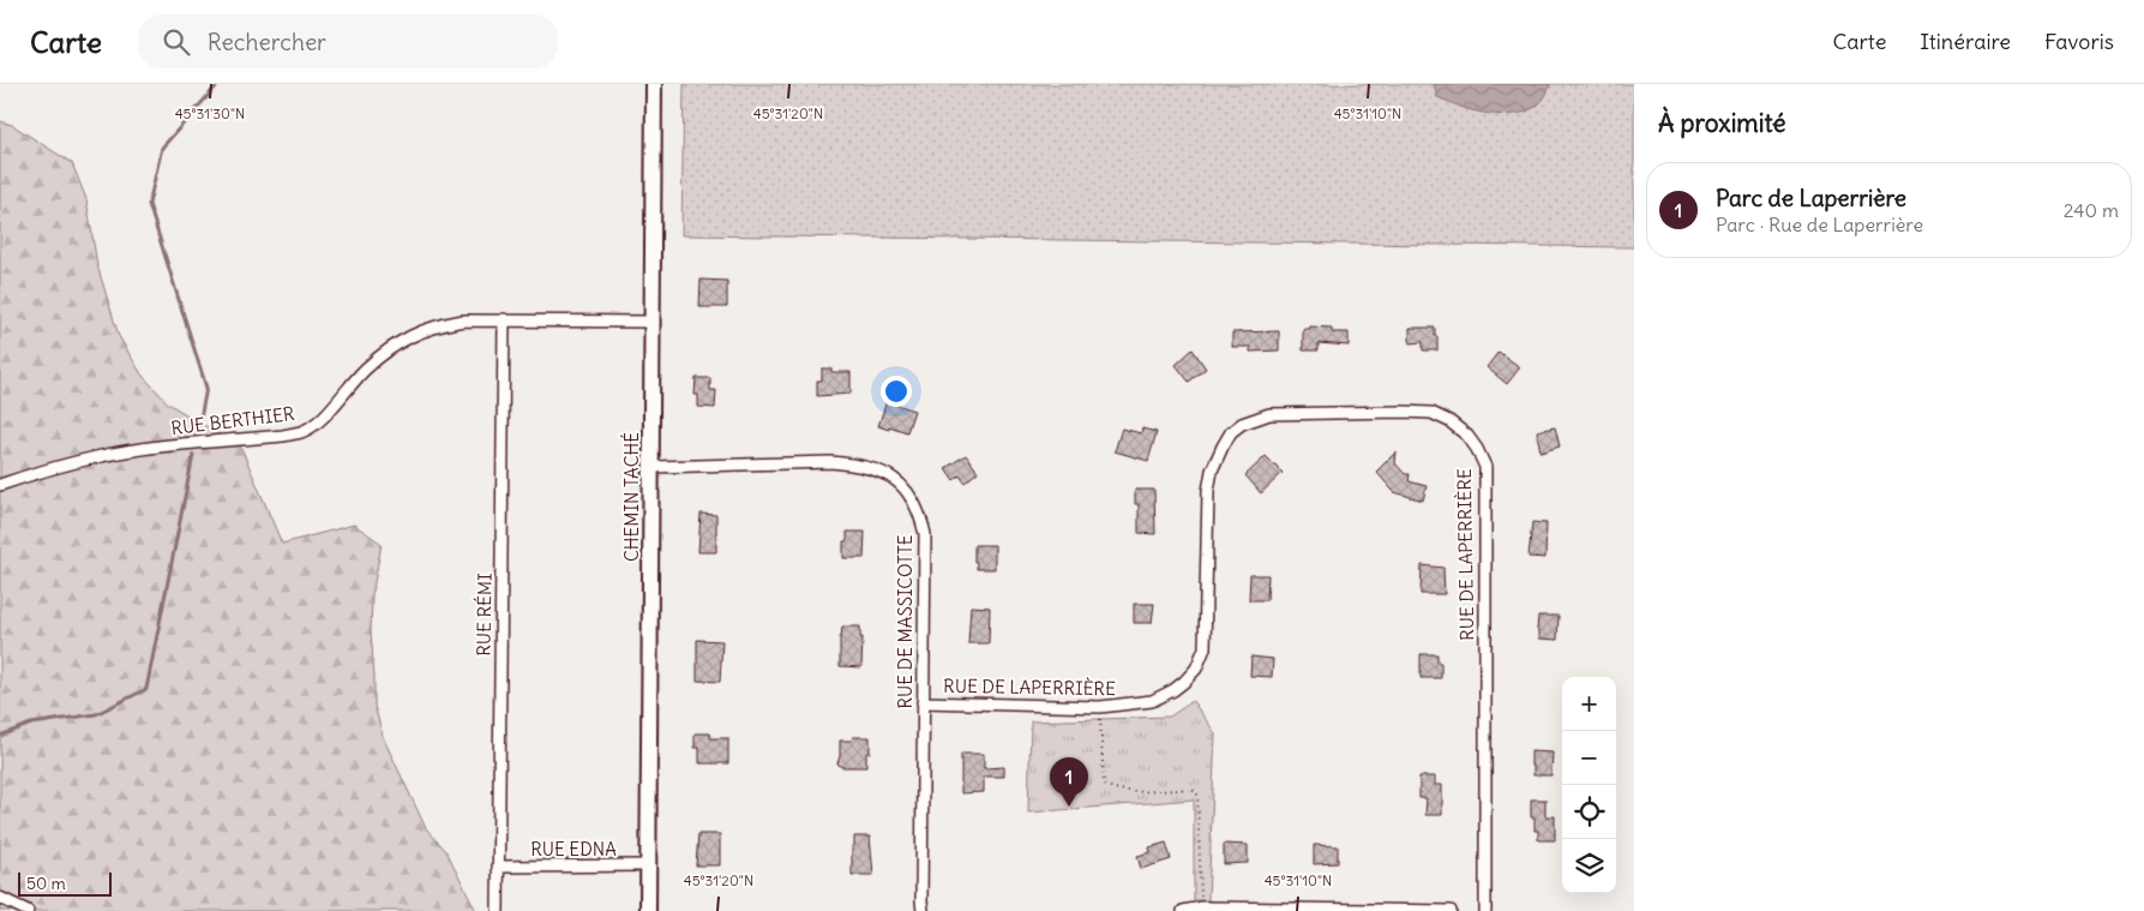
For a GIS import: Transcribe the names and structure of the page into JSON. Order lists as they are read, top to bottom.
{
  "streets": {
    "street": [
      "RUE BERTHIER",
      "CHEMIN TACHÉ",
      "RUE DE LAPERRIÈRE",
      "RUE RÉMI",
      "RUE DE MASSICOTTE",
      "RUE EDNA"
    ]
  },
  "crossings": [
    ["RUE BERTHIER", "CHEMIN TACHÉ"],
    ["RUE BERTHIER", "RUE RÉMI"],
    ["CHEMIN TACHÉ", "RUE DE MASSICOTTE"],
    ["CHEMIN TACHÉ", "RUE EDNA"],
    ["RUE DE LAPERRIÈRE", "RUE DE MASSICOTTE"],
    ["RUE RÉMI", "RUE EDNA"]
  ],
  "scale_bar": "50 m",
  "page": {
    "header": "Carte",
    "search": "Rechercher",
    "nav": ["Carte", "Itinéraire", "Favoris"],
    "heading": "À proximité",
    "list": [
      {
        "mark": "1",
        "name": "Parc de Laperrière",
        "note": "Parc · Rue de Laperrière",
        "value": "240 m"
      }
    ],
    "map_buttons": ["+", "−"],
    "pins": "1",
    "scale": "50 m"
  },
  "coordinates": ["45°31'30\"N", "45°31'20\"N", "45°31'10\"N"]
}
